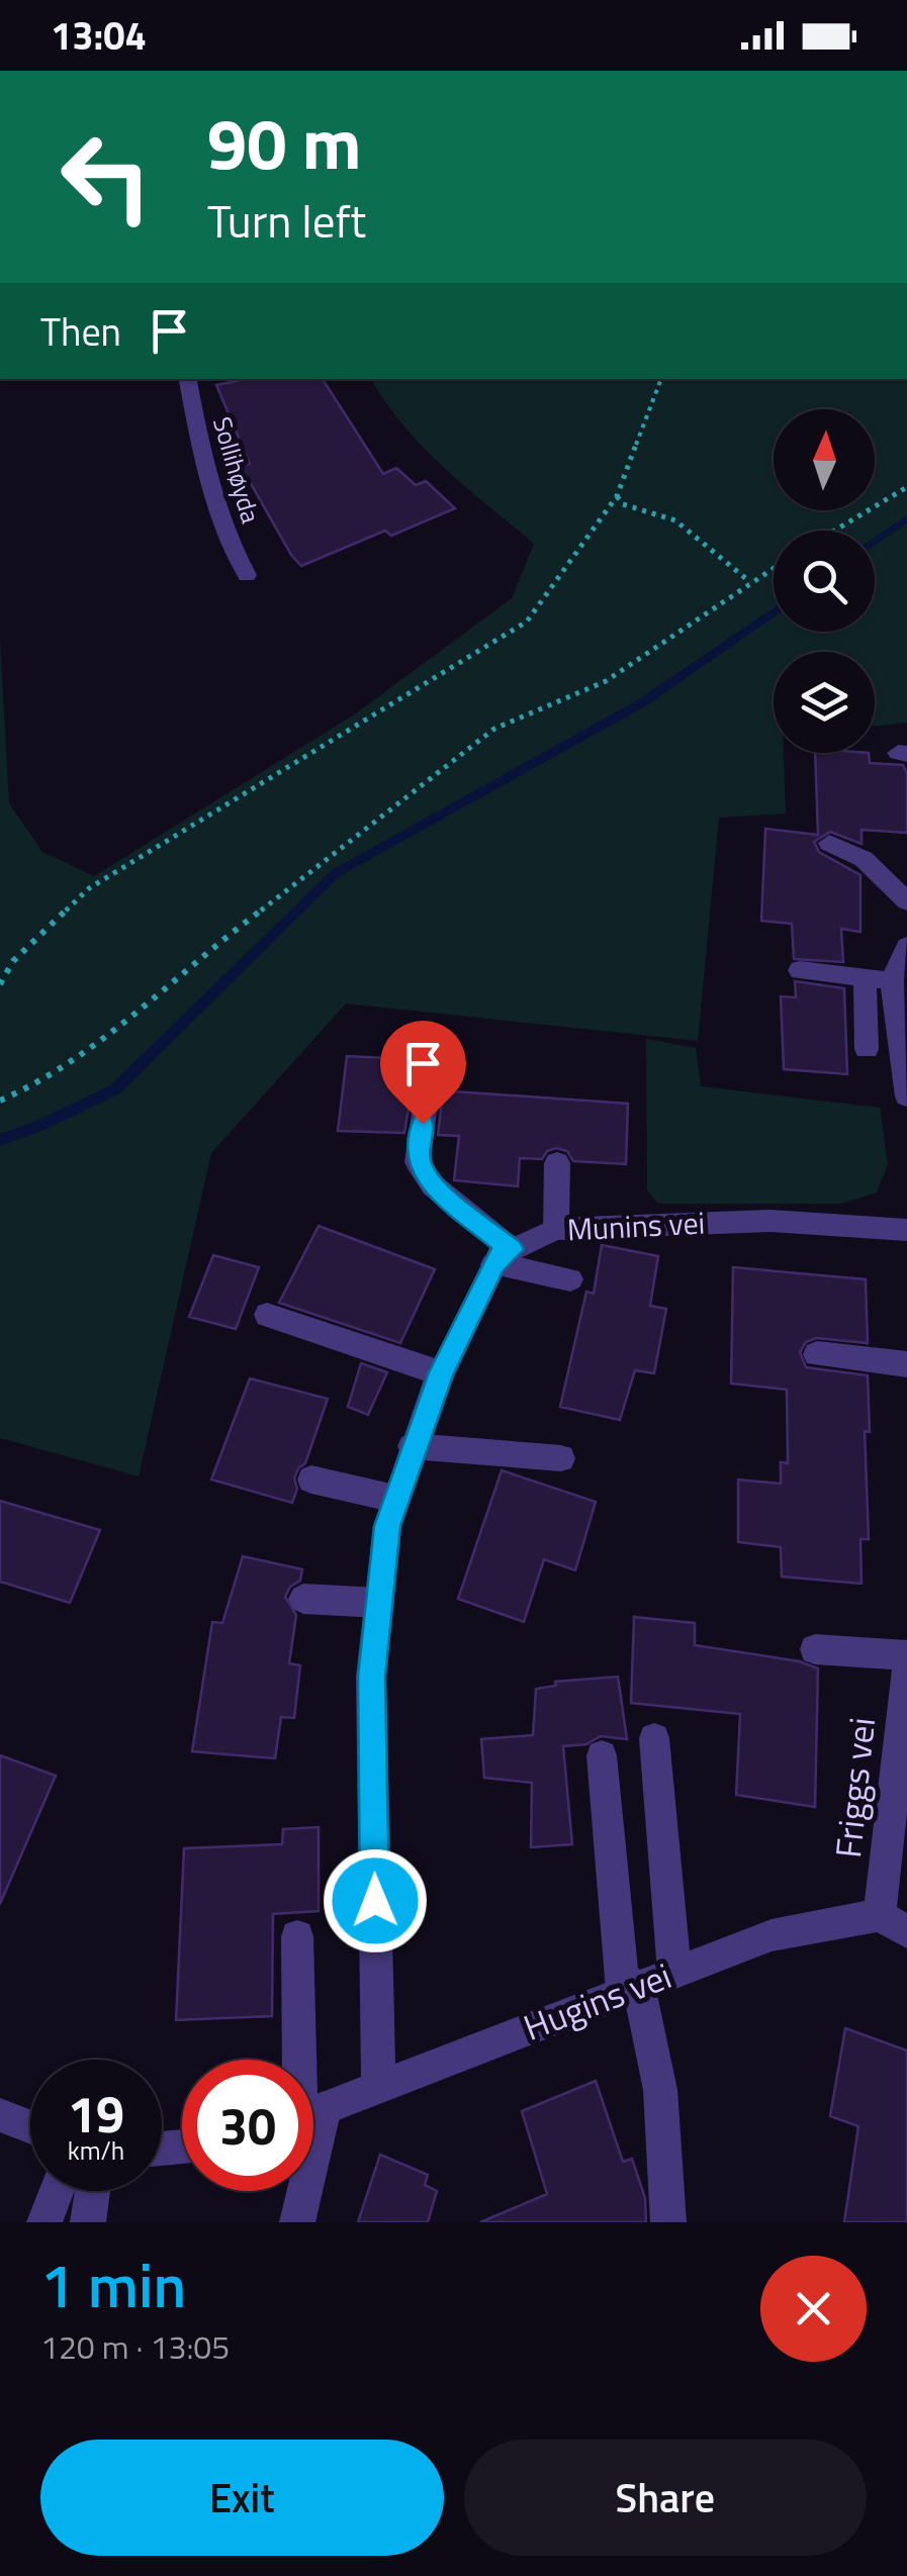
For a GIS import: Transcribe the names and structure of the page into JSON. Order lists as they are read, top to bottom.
{
  "streets": {
    "street": [
      "Sollihøyda",
      "Munins vei",
      "Friggs vei",
      "Hugins vei"
    ]
  },
  "crossings": [
    ["Friggs vei", "Hugins vei"]
  ],
  "north": "top",
  "page": {
    "status": "13:04",
    "turn": ["90 m", "Turn left"],
    "then": "Then",
    "speed": "19 km/h",
    "limit": "30",
    "heading": ["1 min", "120 m · 13:05"],
    "buttons": ["Exit", "Share"]
  }
}
